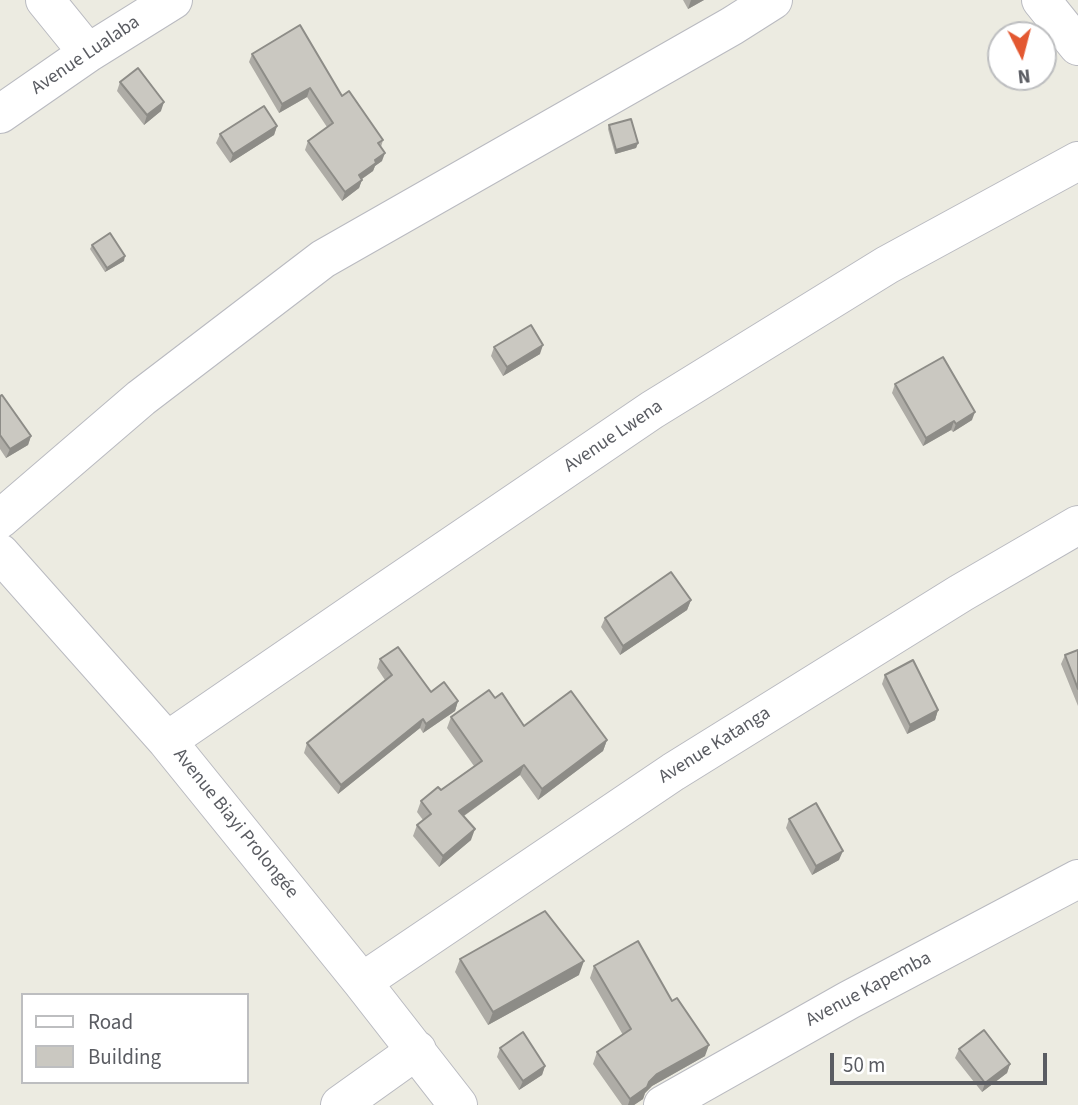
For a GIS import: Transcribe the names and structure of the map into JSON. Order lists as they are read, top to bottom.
{
  "streets": {
    "street": [
      "Avenue Lualaba",
      "Avenue Lwena",
      "Avenue Katanga",
      "Avenue Biayi Prolongée",
      "Avenue Kapemba"
    ]
  },
  "crossings": [
    ["Avenue Lwena", "Avenue Biayi Prolongée"],
    ["Avenue Katanga", "Avenue Biayi Prolongée"]
  ],
  "legend": ["Road", "Building"],
  "scale_bar": "50 m",
  "north": "bottom"
}
